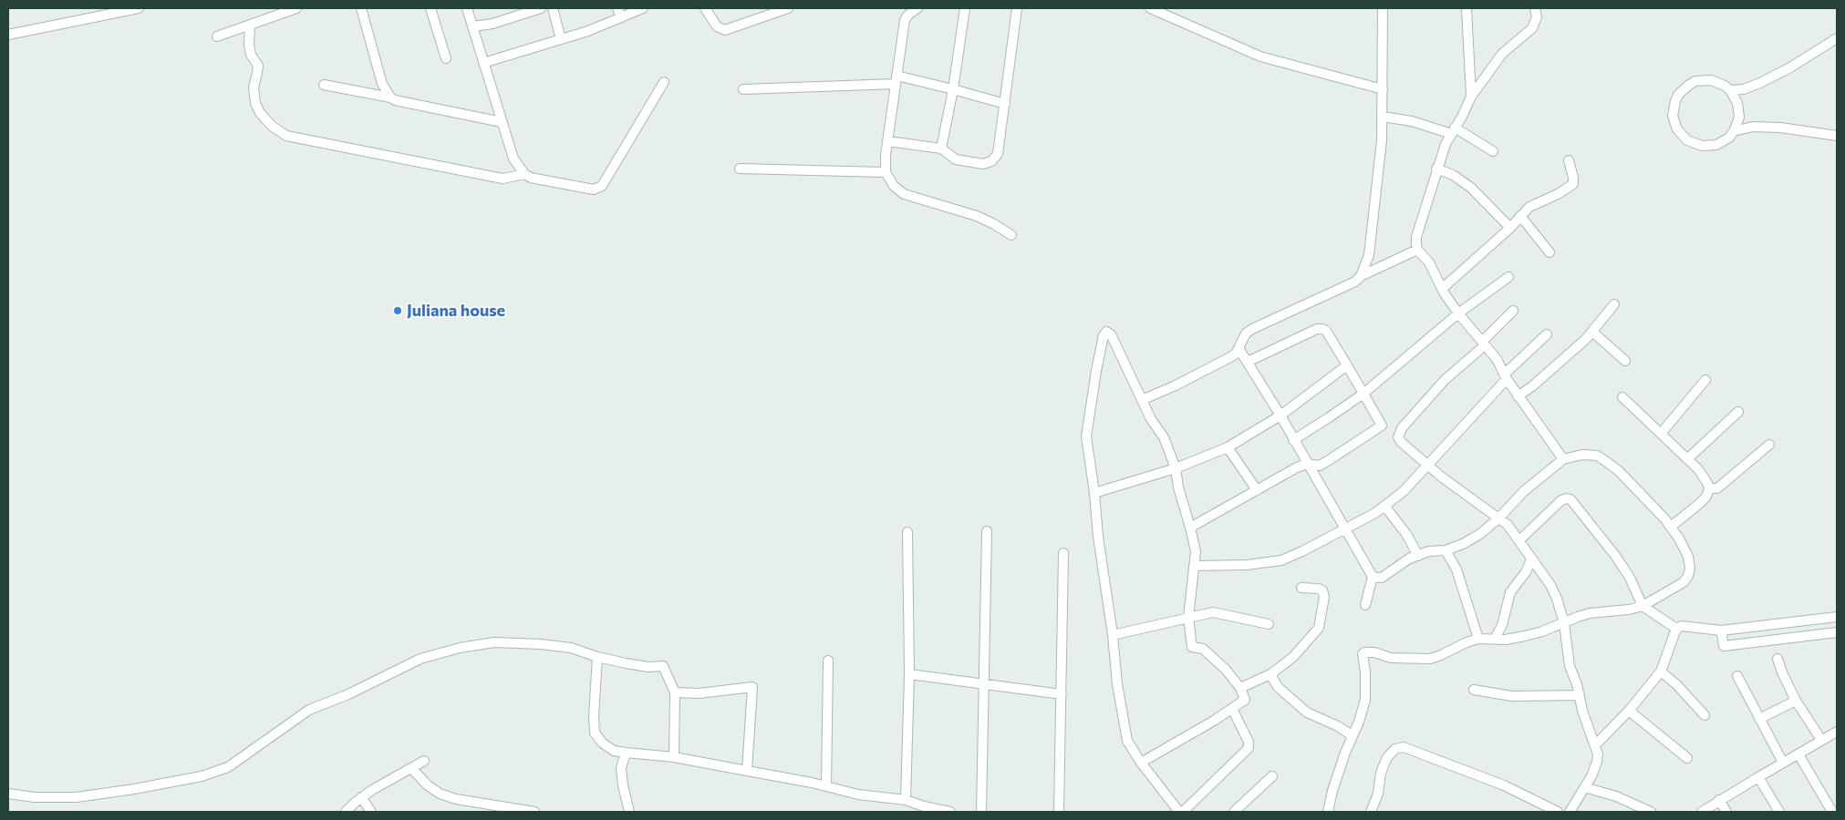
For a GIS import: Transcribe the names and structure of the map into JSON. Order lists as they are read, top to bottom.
{
  "places": ["Juliana house"]
}
